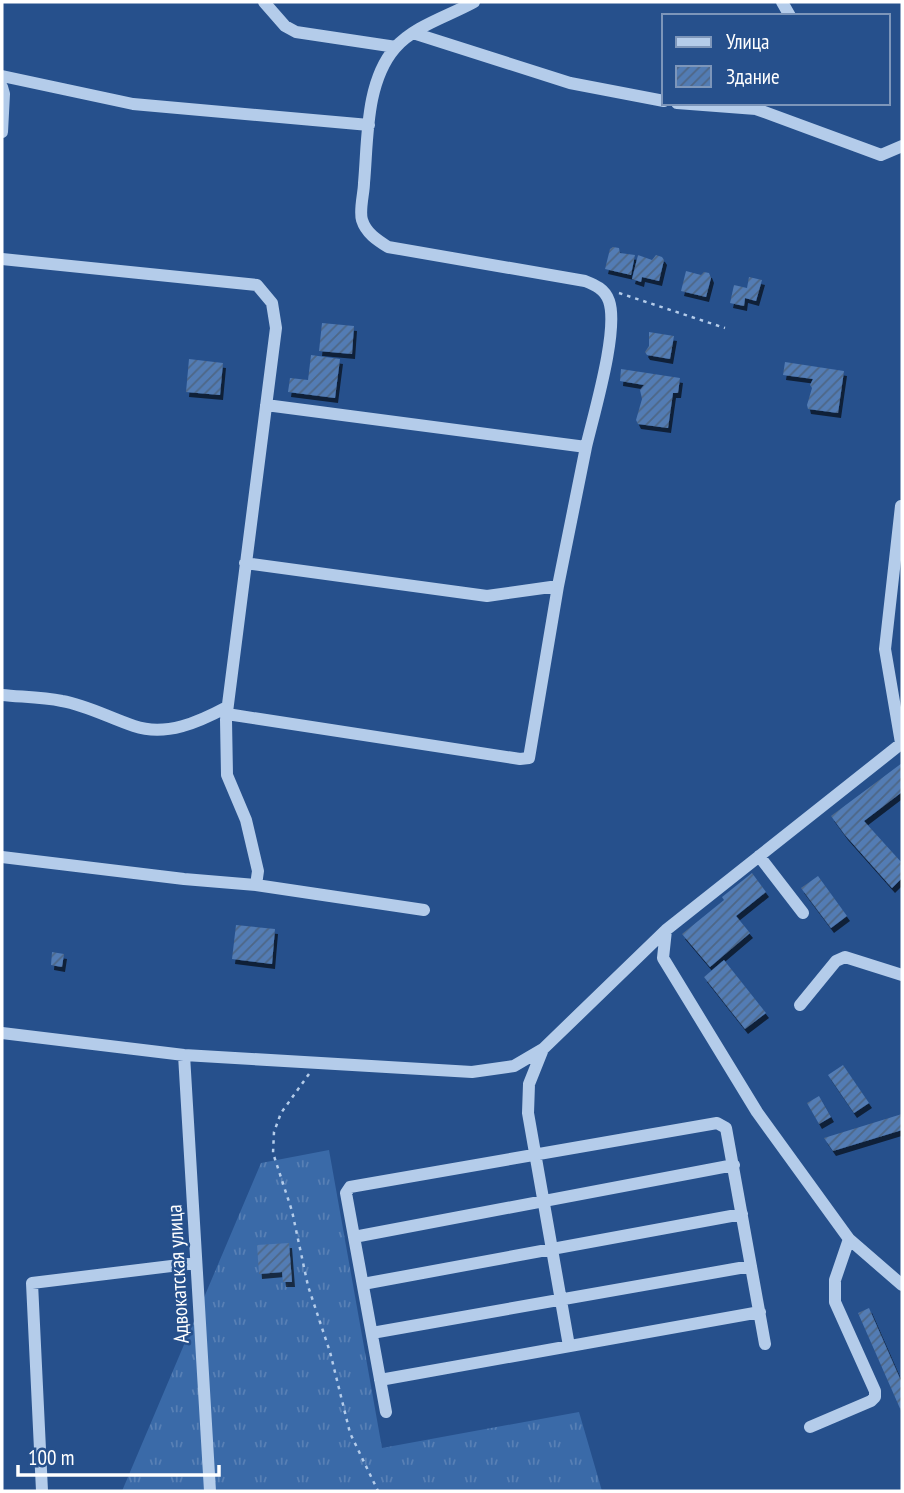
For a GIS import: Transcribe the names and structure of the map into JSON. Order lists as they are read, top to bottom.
{
  "streets": {
    "street": ["Адвокатская улица"]
  },
  "legend": ["Улица", "Здание"],
  "scale_bar": "100 m"
}
